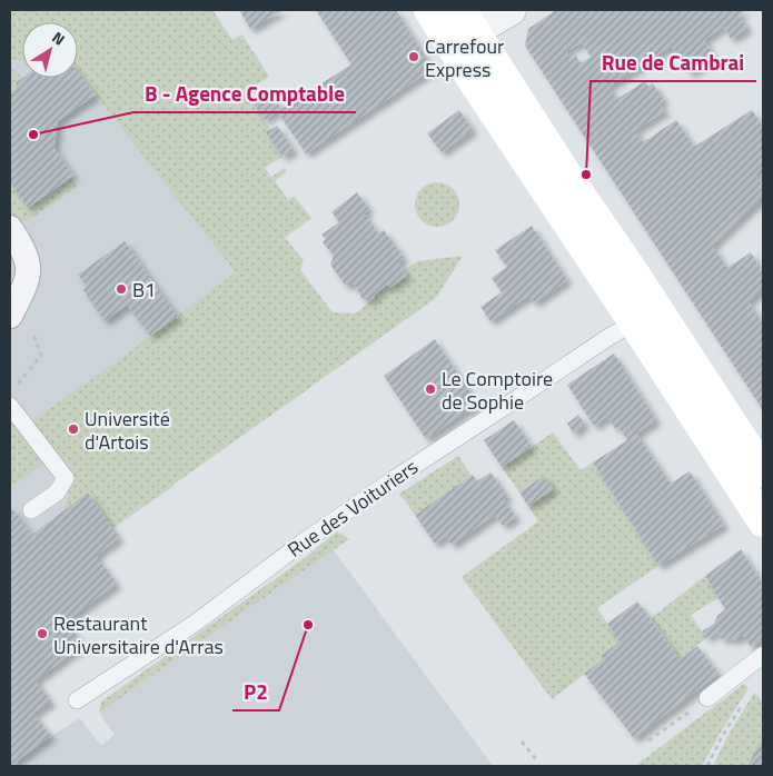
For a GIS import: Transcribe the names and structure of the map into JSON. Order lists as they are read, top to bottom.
{
  "streets": {
    "lane": ["Rue des Voituriers"]
  },
  "places": [
    "Carrefour Express",
    "B - Agence Comptable",
    "Rue de Cambrai",
    "B1",
    "Le Comptoire de Sophie",
    "Université d'Artois",
    "P2",
    "Restaurant Universitaire d'Arras"
  ],
  "north": "top right"
}
